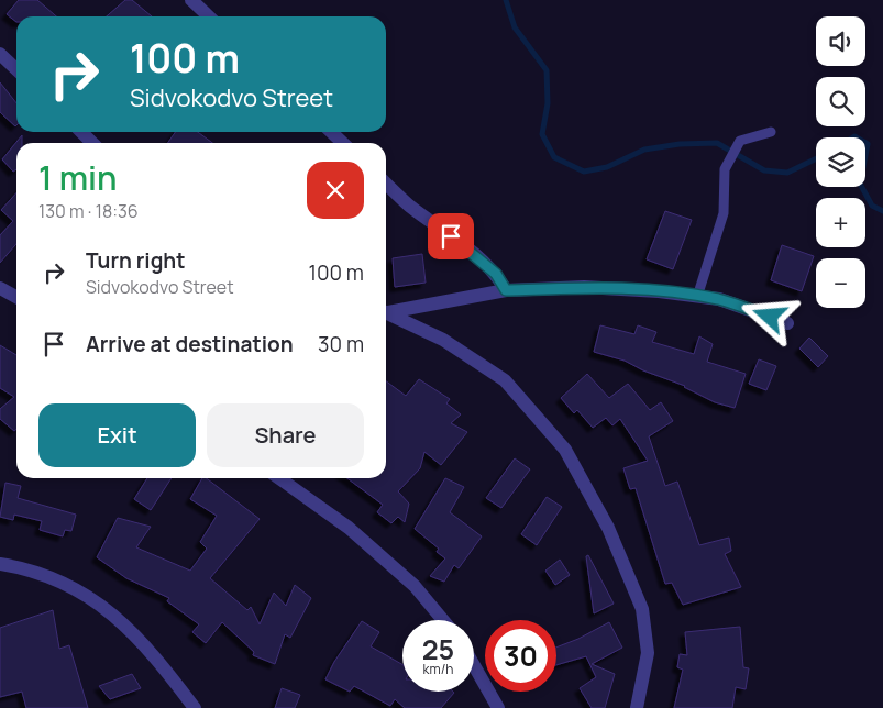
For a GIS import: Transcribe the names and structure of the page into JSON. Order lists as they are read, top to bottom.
{
  "page": {
    "map_buttons": ["+", "−"],
    "turn": ["100 m", "Sidvokodvo Street"],
    "heading": ["1 min", "130 m · 18:36"],
    "list": [
      {
        "name": "Turn right",
        "note": "Sidvokodvo Street",
        "value": "100 m"
      },
      {
        "name": "Arrive at destination",
        "value": "30 m"
      }
    ],
    "buttons": ["Exit", "Share"],
    "speed": "25 km/h",
    "limit": "30"
  }
}
